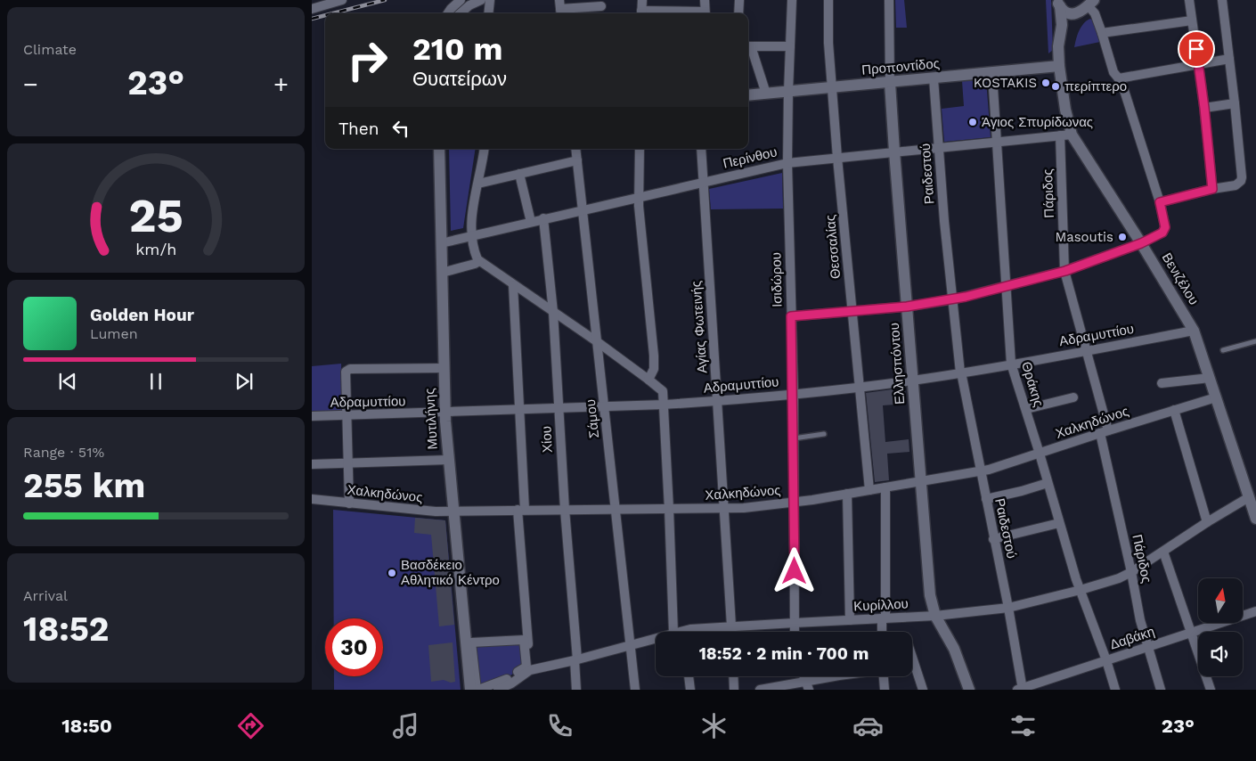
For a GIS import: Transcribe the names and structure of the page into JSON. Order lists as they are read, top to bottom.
{
  "streets": {
    "street": [
      "Προποντίδος",
      "Περίνθου",
      "Ραιδεστού",
      "Πάριδος",
      "Θεσσαλίας",
      "Βενιζέλου",
      "Ισιδώρου",
      "Αγίας Φωτεινής",
      "Αδραμυττίου",
      "Ελλησπόντου",
      "Θράκης",
      "Μυτιλήνης",
      "Σάμου",
      "Χαλκηδώνος",
      "Χίου",
      "Κυρίλλου",
      "Δαβάκη"
    ]
  },
  "crossings": [
    ["Προποντίδος", "Ραιδεστού"],
    ["Προποντίδος", "Θεσσαλίας"],
    ["Προποντίδος", "Βενιζέλου"],
    ["Προποντίδος", "Ισιδώρου"],
    ["Προποντίδος", "Ελλησπόντου"],
    ["Προποντίδος", "Θράκης"],
    ["Περίνθου", "Ραιδεστού"],
    ["Περίνθου", "Πάριδος"],
    ["Περίνθου", "Θεσσαλίας"],
    ["Περίνθου", "Βενιζέλου"],
    ["Περίνθου", "Ισιδώρου"],
    ["Περίνθου", "Αγίας Φωτεινής"],
    ["Περίνθου", "Ελλησπόντου"],
    ["Περίνθου", "Θράκης"],
    ["Περίνθου", "Μυτιλήνης"],
    ["Περίνθου", "Σάμου"],
    ["Περίνθου", "Χίου"],
    ["Ραιδεστού", "Αδραμυττίου"],
    ["Ραιδεστού", "Χαλκηδώνος"],
    ["Ραιδεστού", "Κυρίλλου"],
    ["Ραιδεστού", "Δαβάκη"],
    ["Πάριδος", "Αδραμυττίου"],
    ["Πάριδος", "Χαλκηδώνος"],
    ["Πάριδος", "Κυρίλλου"],
    ["Πάριδος", "Δαβάκη"],
    ["Θεσσαλίας", "Αδραμυττίου"],
    ["Θεσσαλίας", "Χαλκηδώνος"],
    ["Βενιζέλου", "Αδραμυττίου"],
    ["Βενιζέλου", "Χαλκηδώνος"],
    ["Βενιζέλου", "Κυρίλλου"],
    ["Ισιδώρου", "Αδραμυττίου"],
    ["Ισιδώρου", "Χαλκηδώνος"],
    ["Ισιδώρου", "Κυρίλλου"],
    ["Αγίας Φωτεινής", "Αδραμυττίου"],
    ["Αγίας Φωτεινής", "Χαλκηδώνος"],
    ["Αγίας Φωτεινής", "Κυρίλλου"],
    ["Αδραμυττίου", "Ελλησπόντου"],
    ["Αδραμυττίου", "Θράκης"],
    ["Αδραμυττίου", "Μυτιλήνης"],
    ["Αδραμυττίου", "Σάμου"],
    ["Αδραμυττίου", "Χίου"],
    ["Ελλησπόντου", "Χαλκηδώνος"],
    ["Ελλησπόντου", "Κυρίλλου"],
    ["Θράκης", "Χαλκηδώνος"],
    ["Θράκης", "Κυρίλλου"],
    ["Θράκης", "Δαβάκη"],
    ["Μυτιλήνης", "Χαλκηδώνος"],
    ["Σάμου", "Χαλκηδώνος"],
    ["Σάμου", "Κυρίλλου"],
    ["Χαλκηδώνος", "Χίου"],
    ["Χίου", "Κυρίλλου"]
  ],
  "places": [
    "KOSTAKIS",
    "περίπτερο",
    "Άγιος Σπυρίδωνας",
    "Masoutis",
    "Βασδέκειο Αθλητικό Κέντρο"
  ],
  "north": "top",
  "page": {
    "tile": [
      "Climate",
      ["Range · 51%", "255 km"],
      ["Arrival", "18:52"]
    ],
    "turn": ["210 m", "Θυατείρων"],
    "heat": ["−", "23°", "+"],
    "then": "Then",
    "song": ["Golden Hour", "Lumen"],
    "limit": "30",
    "trip": "18:52 · 2 min · 700 m",
    "tabs": ["18:50", "23°"],
    "gauge": ["25", "km/h"]
  }
}
